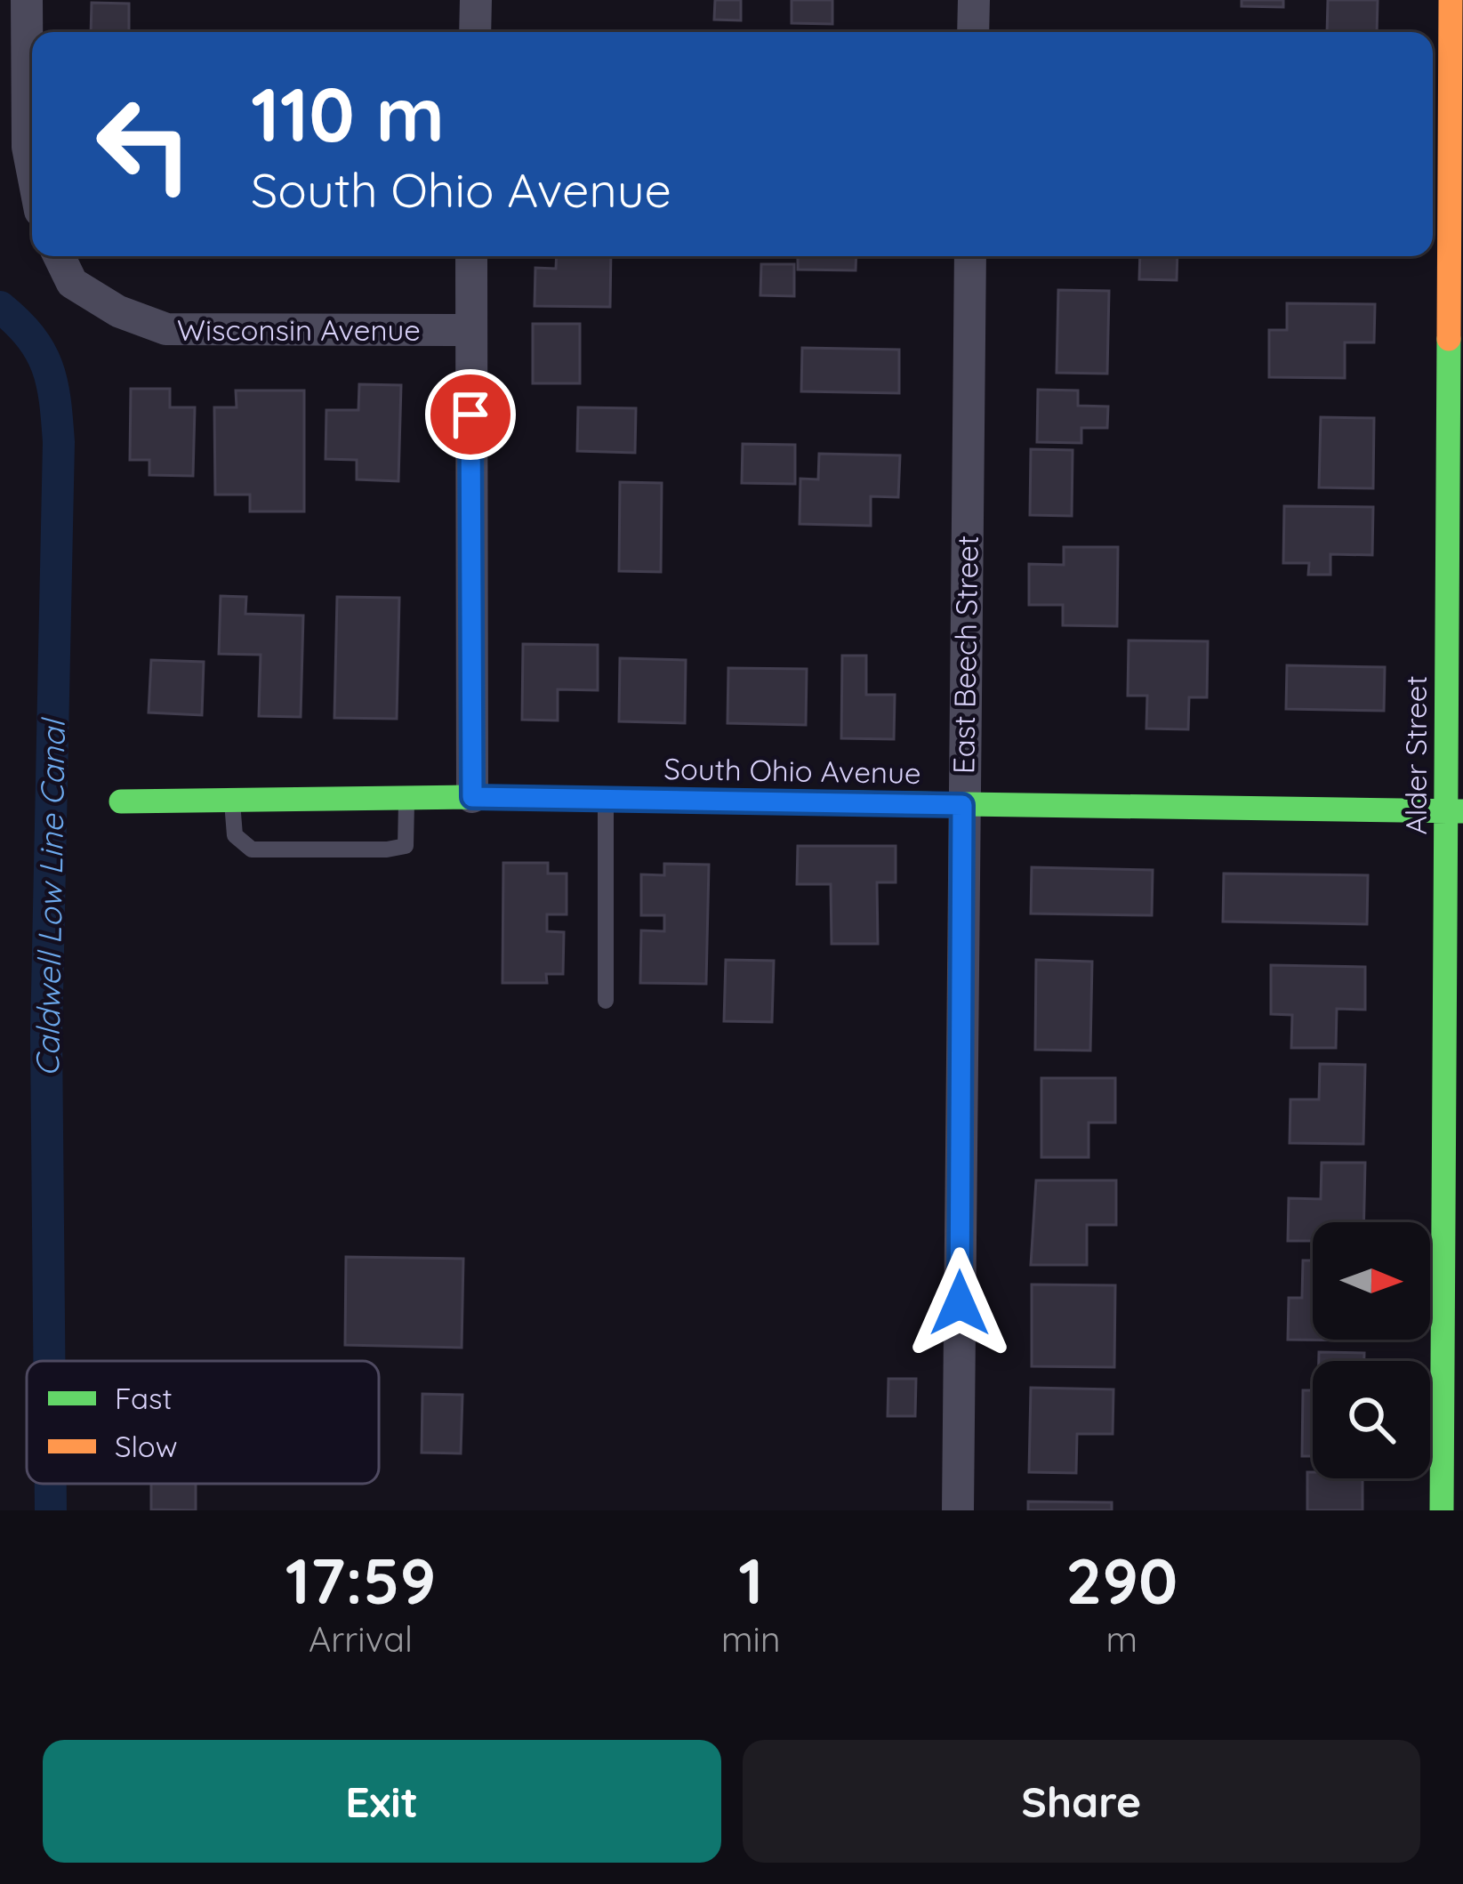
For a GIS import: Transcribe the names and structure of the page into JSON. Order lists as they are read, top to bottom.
{
  "streets": {
    "street": [
      "Wisconsin Avenue",
      "East Beech Street",
      "Alder Street",
      "South Ohio Avenue"
    ]
  },
  "crossings": [
    ["East Beech Street", "South Ohio Avenue"],
    ["Alder Street", "South Ohio Avenue"]
  ],
  "water": ["Caldwell Low Line Canal"],
  "legend": ["Fast", "Slow"],
  "north": "right",
  "page": {
    "turn": ["110 m", "South Ohio Avenue"],
    "eta": [
      "17:59",
      "Arrival",
      "1",
      "min",
      "290",
      "m"
    ],
    "buttons": ["Exit", "Share"]
  }
}
